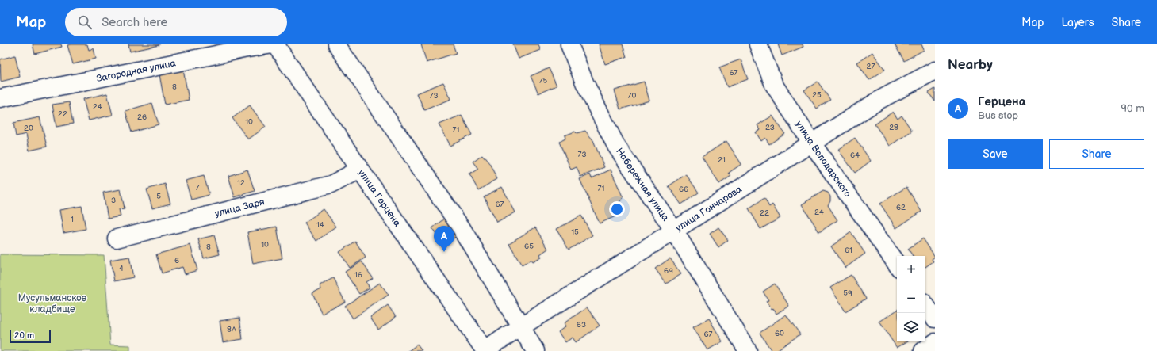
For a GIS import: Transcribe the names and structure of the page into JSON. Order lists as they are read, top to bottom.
{
  "streets": {
    "street": [
      "Загородная улица",
      "улица Володарского",
      "Набережная улица",
      "улица Герцена",
      "улица Заря",
      "улица Гончарова"
    ]
  },
  "crossings": [
    ["Загородная улица", "улица Герцена"],
    ["улица Володарского", "улица Гончарова"],
    ["Набережная улица", "улица Гончарова"],
    ["улица Герцена", "улица Заря"],
    ["улица Герцена", "улица Гончарова"]
  ],
  "parks": ["Мусульманское кладбище"],
  "house_numbers": [
    "27",
    "67",
    "75",
    "8",
    "25",
    "73",
    "70",
    "24",
    "22",
    "26",
    "10",
    "23",
    "28",
    "20",
    "71",
    "73",
    "64",
    "21",
    "12",
    "7",
    "71",
    "66",
    "5",
    "3",
    "67",
    "62",
    "24",
    "22",
    "1",
    "14",
    "15",
    "10",
    "65",
    "8",
    "61",
    "6",
    "4",
    "69",
    "16",
    "59",
    "63",
    "8А",
    "60",
    "67"
  ],
  "scale_bar": "20 m",
  "page": {
    "header": "Map",
    "search": "Search here",
    "nav": ["Map", "Layers", "Share"],
    "heading": "Nearby",
    "list": [
      {
        "mark": "A",
        "name": "Герцена",
        "note": "Bus stop",
        "value": "90 m"
      }
    ],
    "buttons": ["Save", "Share"],
    "pins": "A",
    "map_buttons": ["+", "−"],
    "scale": "20 m"
  }
}
